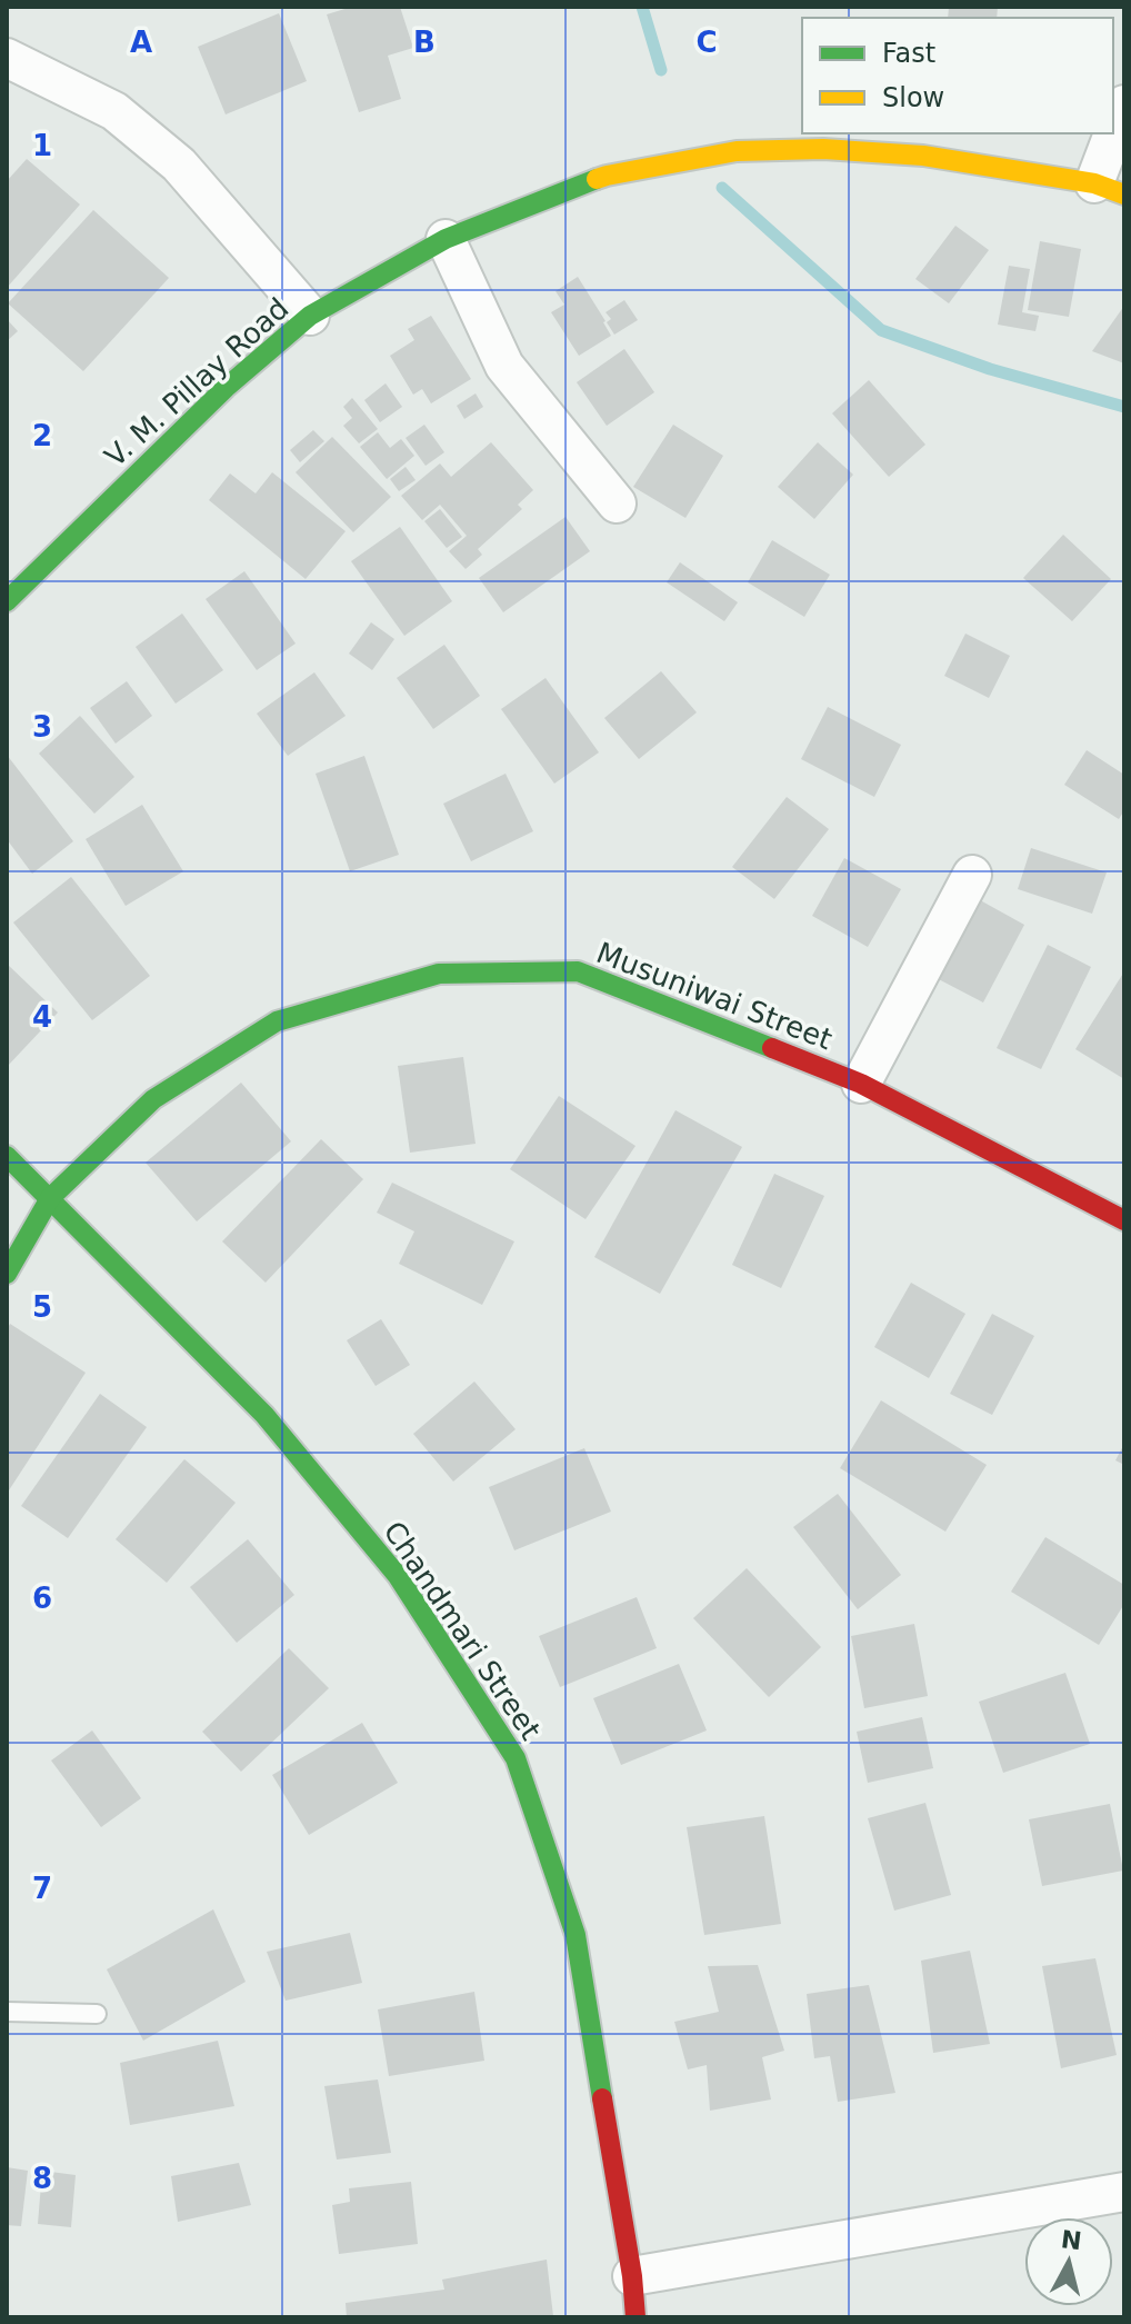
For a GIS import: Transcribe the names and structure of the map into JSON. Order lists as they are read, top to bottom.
{
  "streets": {
    "street": ["V. M. Pillay Road", "Musuniwai Street", "Chandmari Street"]
  },
  "crossings": [
    ["Musuniwai Street", "Chandmari Street"]
  ],
  "legend": ["Fast", "Slow"],
  "north": "top",
  "grid": {
    "columns": ["A", "B", "C"],
    "rows": [
      "1",
      "2",
      "3",
      "4",
      "5",
      "6",
      "7",
      "8"
    ]
  }
}
